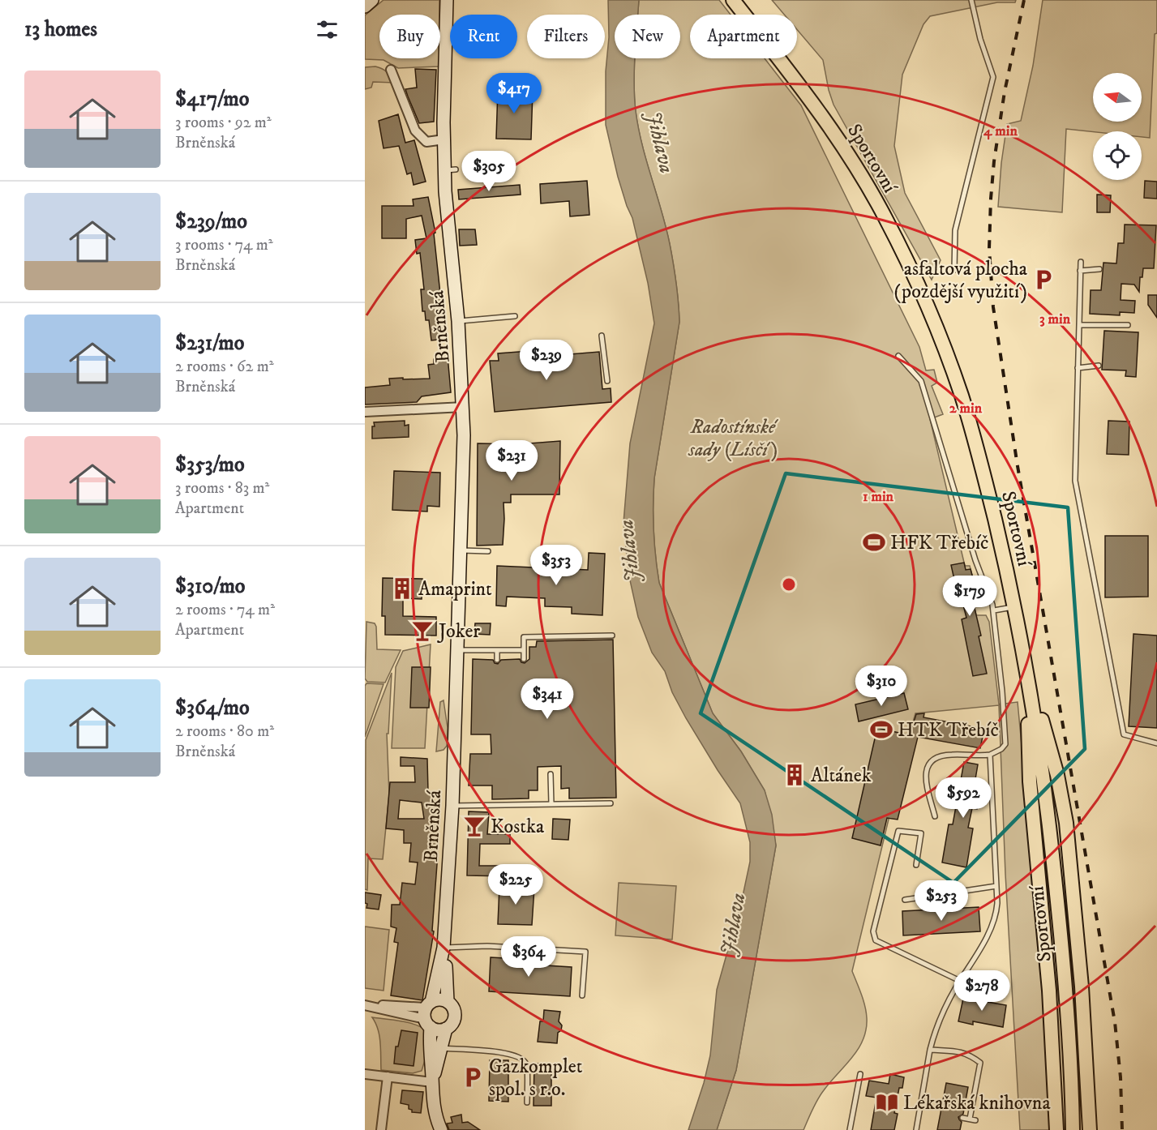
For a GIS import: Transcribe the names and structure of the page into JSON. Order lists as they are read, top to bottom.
{
  "streets": {
    "main road": ["Sportovní"],
    "street": ["Brněnská"]
  },
  "water": ["Jihlava"],
  "parks": ["Radostínské sady (Lísčí)"],
  "places": {
    "parking": ["asfaltová plocha (pozdější využití)", "Gazkomplet spol. s r.o."],
    "sports": ["HFK Třebíč", "HTK Třebíč"],
    "building": ["Amaprint", "Altánek"],
    "bar": ["Joker", "Kostka"],
    "library": ["Lékařská knihovna"]
  },
  "north": "left",
  "page": {
    "heading": "13 homes",
    "chip": [
      "Buy",
      "Rent",
      "Filters",
      "New",
      "Apartment"
    ],
    "list": [
      {
        "name": "$417/mo",
        "note": "3 rooms · 92 m² · Brněnská"
      },
      {
        "name": "$239/mo",
        "note": "3 rooms · 74 m² · Brněnská"
      },
      {
        "name": "$231/mo",
        "note": "2 rooms · 62 m² · Brněnská"
      },
      {
        "name": "$353/mo",
        "note": "3 rooms · 83 m² · Apartment"
      },
      {
        "name": "$310/mo",
        "note": "2 rooms · 74 m² · Apartment"
      },
      {
        "name": "$364/mo",
        "note": "2 rooms · 80 m² · Brněnská"
      }
    ],
    "price": [
      "$417",
      "$305",
      "$239",
      "$231",
      "$353",
      "$179",
      "$310",
      "$341",
      "$592",
      "$225",
      "$253",
      "$364",
      "$278"
    ]
  },
  "rings": [
    "4 min",
    "3 min",
    "2 min",
    "1 min"
  ]
}
